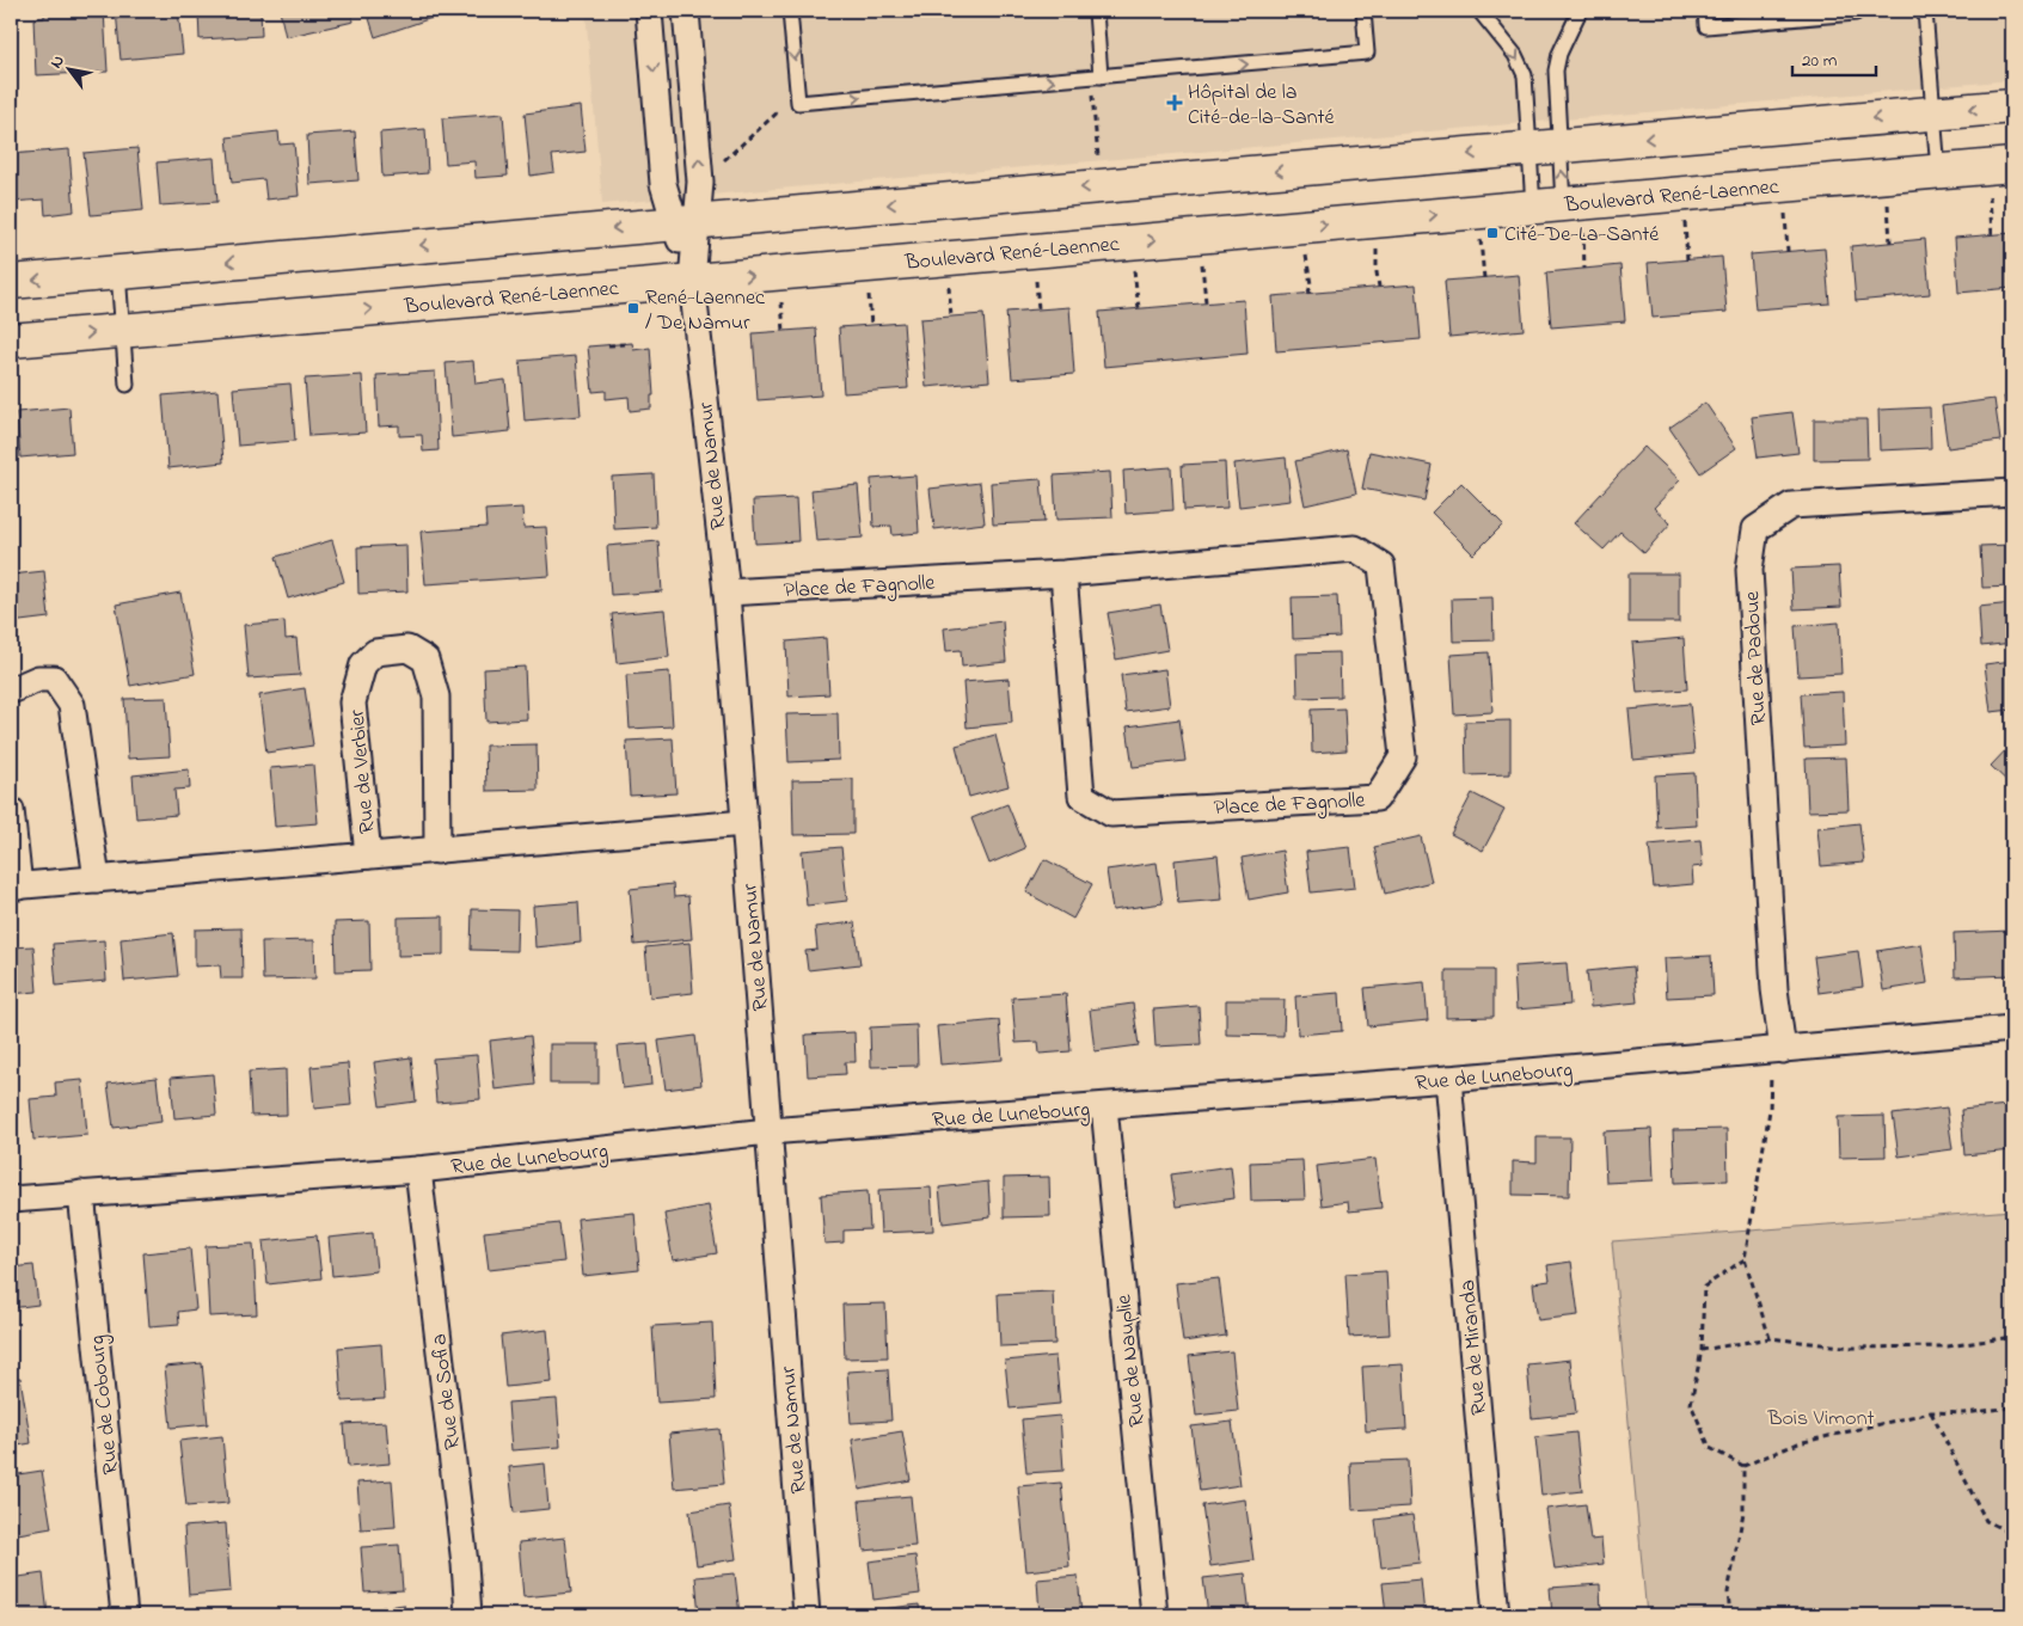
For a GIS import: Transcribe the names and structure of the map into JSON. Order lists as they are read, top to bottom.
{
  "streets": {
    "street": [
      "Boulevard René-Laennec",
      "Rue de Namur",
      "Place de Fagnolle",
      "Rue de Padoue",
      "Rue de Verbier",
      "Rue de Lunebourg",
      "Rue de Miranda",
      "Rue de Nauplie",
      "Rue de Sofia",
      "Rue de Cobourg"
    ]
  },
  "crossings": [
    ["Boulevard René-Laennec", "Rue de Namur"],
    ["Rue de Namur", "Place de Fagnolle"],
    ["Rue de Namur", "Rue de Verbier"],
    ["Rue de Namur", "Rue de Lunebourg"],
    ["Rue de Padoue", "Rue de Lunebourg"],
    ["Rue de Lunebourg", "Rue de Miranda"],
    ["Rue de Lunebourg", "Rue de Nauplie"],
    ["Rue de Lunebourg", "Rue de Sofia"],
    ["Rue de Lunebourg", "Rue de Cobourg"]
  ],
  "parks": ["Bois Vimont"],
  "places": {
    "health": ["Hôpital de la Cité-de-la-Santé"],
    "transit": ["Cité-De-La-Santé", "René-Laennec / De Namur"]
  },
  "scale_bar": "20 m",
  "north": "top left"
}
